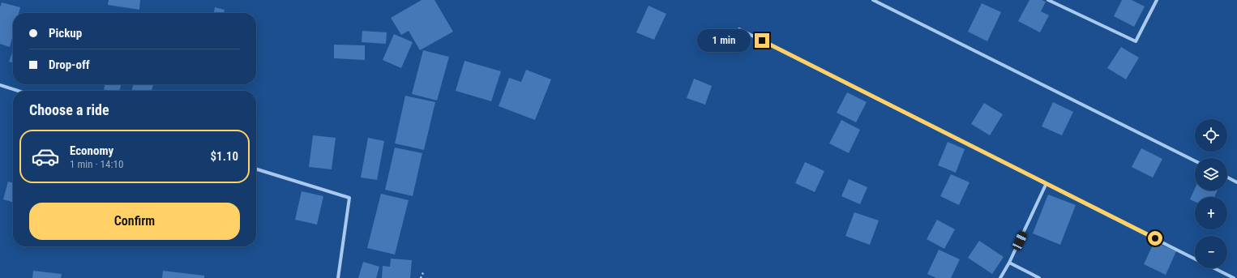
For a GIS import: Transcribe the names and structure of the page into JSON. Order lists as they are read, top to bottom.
{
  "page": {
    "banner": ["Pickup", "Drop-off"],
    "bubble": "1 min",
    "heading": "Choose a ride",
    "map_buttons": ["+", "−"],
    "list": [
      {
        "name": "Economy",
        "note": "1 min · 14:10",
        "value": "$1.10"
      }
    ],
    "buttons": "Confirm"
  }
}
